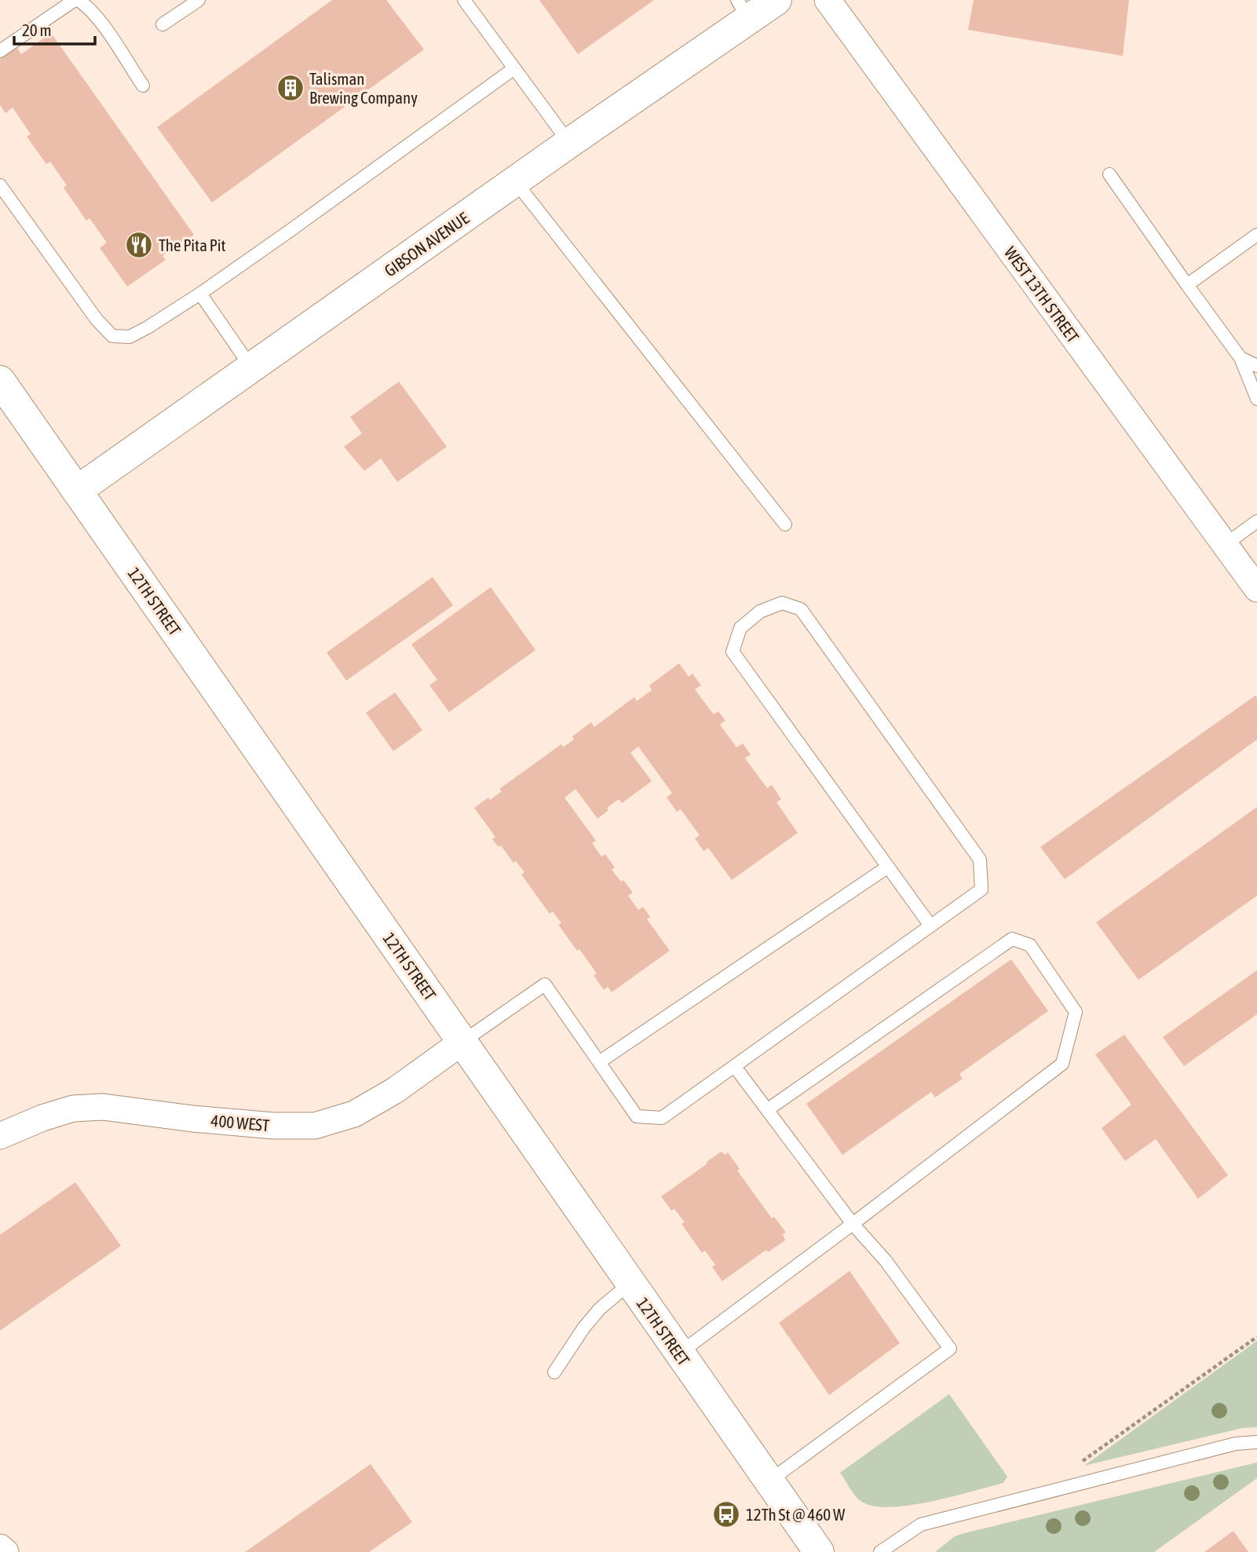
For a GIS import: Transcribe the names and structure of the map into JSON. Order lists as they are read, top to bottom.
{
  "streets": {
    "main road": ["GIBSON AVENUE", "12TH STREET"],
    "street": ["WEST 13TH STREET", "400 WEST"]
  },
  "crossings": [
    ["GIBSON AVENUE", "12TH STREET"],
    ["12TH STREET", "400 WEST"]
  ],
  "places": {
    "building": ["Talisman Brewing Company"],
    "restaurant": ["The Pita Pit"],
    "bus stop": ["12Th St @ 460 W"]
  },
  "scale_bar": "20 m"
}
